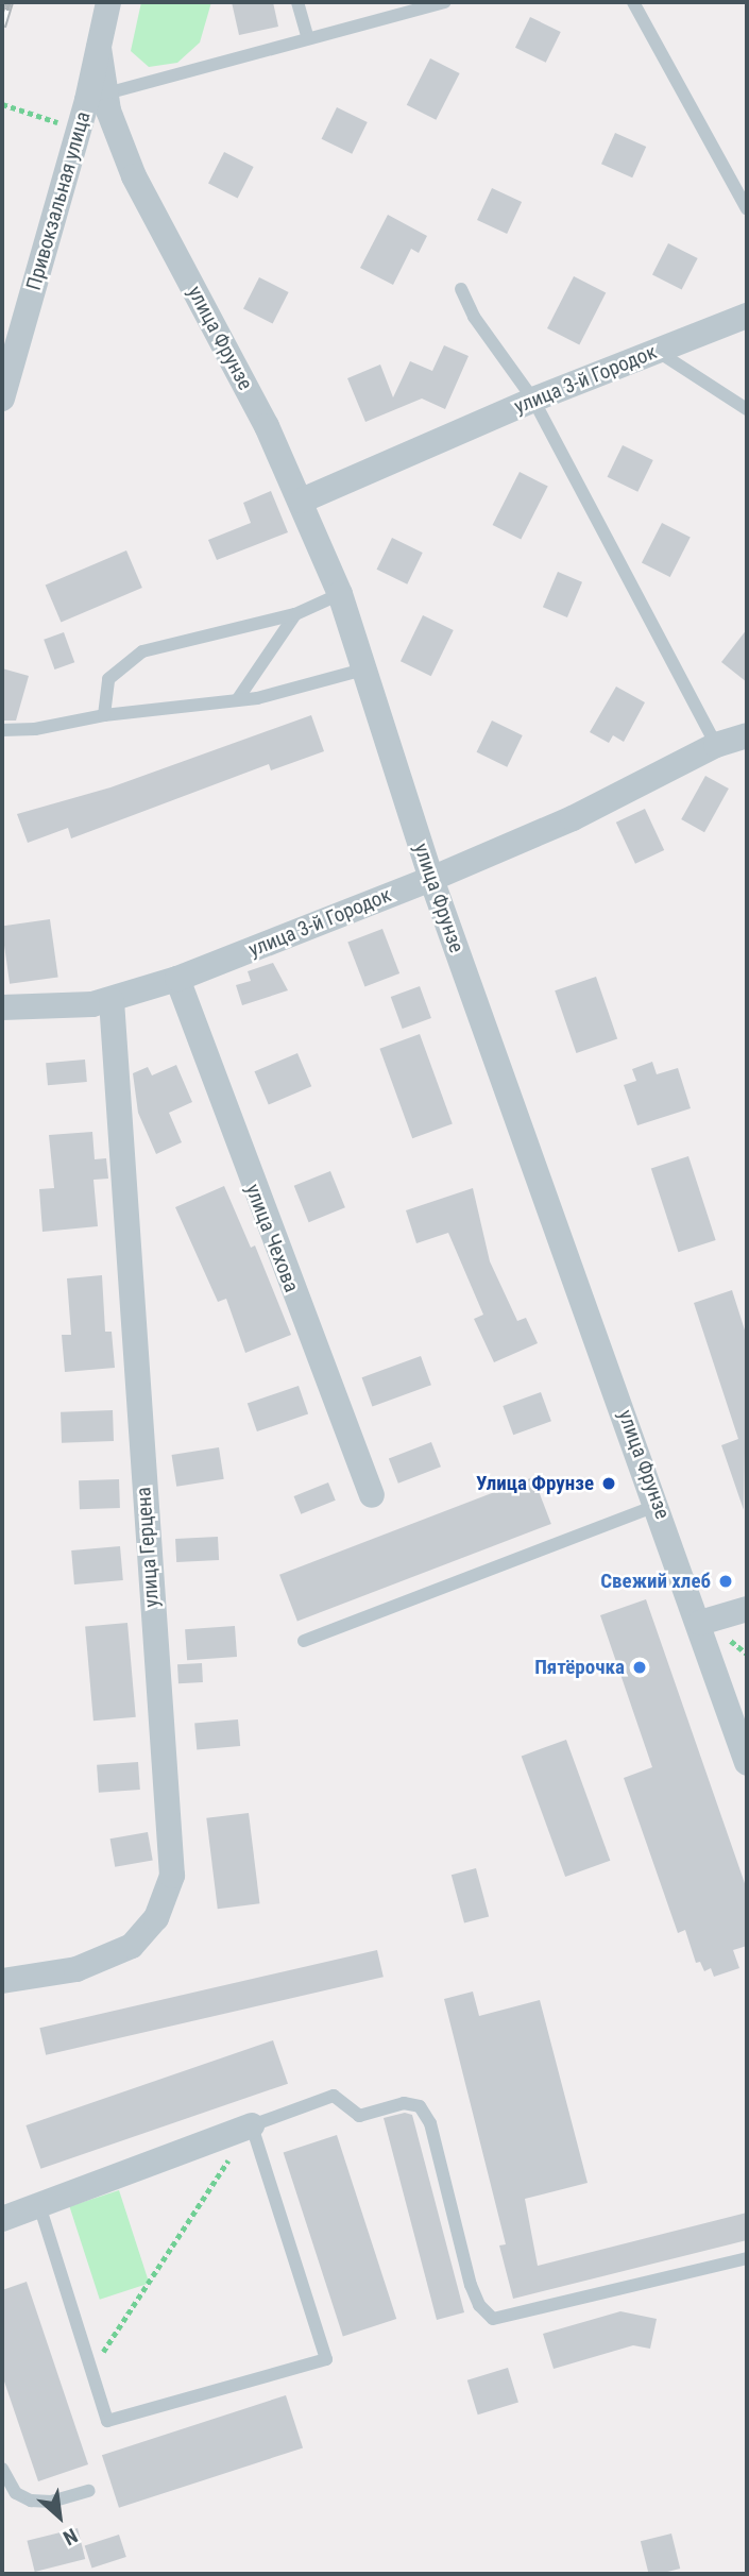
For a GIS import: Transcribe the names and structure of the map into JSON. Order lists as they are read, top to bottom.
{
  "streets": {
    "street": [
      "Привокзальная улица",
      "улица Фрунзе",
      "улица 3-й Городок",
      "улица Чехова",
      "улица Герцена"
    ]
  },
  "crossings": [
    ["Привокзальная улица", "улица Фрунзе"],
    ["улица Фрунзе", "улица 3-й Городок"],
    ["улица 3-й Городок", "улица Чехова"],
    ["улица 3-й Городок", "улица Герцена"]
  ],
  "places": ["Улица Фрунзе", "Свежий хлеб", "Пятёрочка"],
  "north": "bottom right"
}
